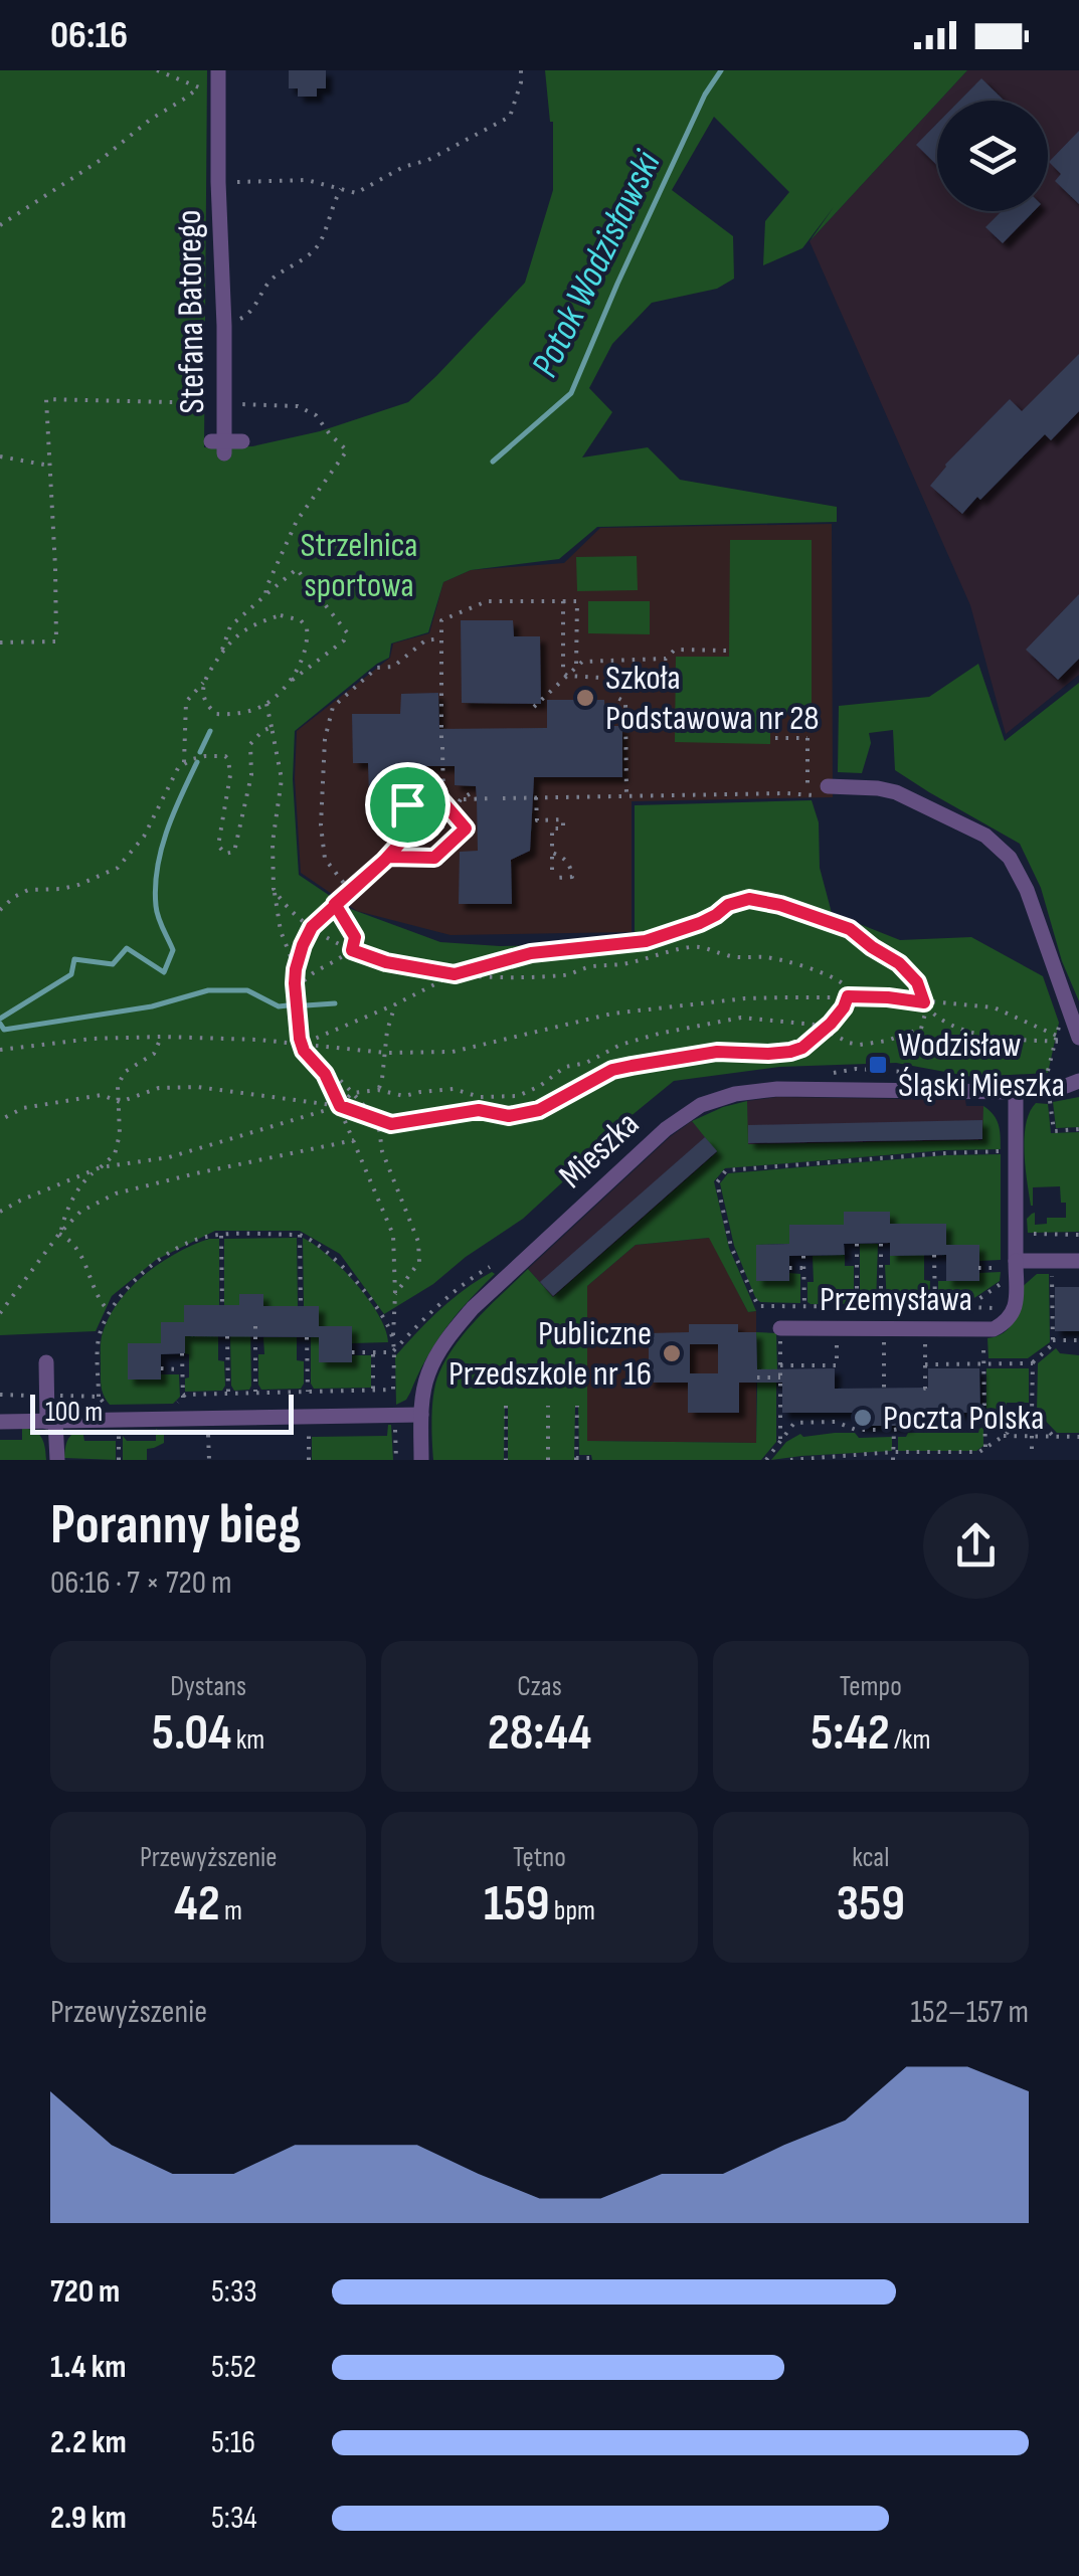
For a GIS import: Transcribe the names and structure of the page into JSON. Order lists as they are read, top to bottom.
{
  "streets": {
    "street": ["Stefana Batorego", "Mieszka", "Przemysława"]
  },
  "crossings": [
    ["Mieszka", "Przemysława"]
  ],
  "water": ["Potok Wodzisławski"],
  "parks": ["Strzelnica sportowa"],
  "places": {
    "other": ["Szkoła Podstawowa nr 28", "Publiczne Przedszkole nr 16", "Poczta Polska"],
    "transit": ["Wodzisław Śląski Mieszka"]
  },
  "scale_bar": "100 m",
  "page": {
    "status": "06:16",
    "scale": "100 m",
    "heading": ["Poranny bieg", "06:16 · 7 × 720 m"],
    "stats": [
      ["Dystans", "5.04 km"],
      ["Czas", "28:44"],
      ["Tempo", "5:42 /km"],
      ["Przewyższenie", "42 m"],
      ["Tętno", "159 bpm"],
      ["kcal", "359"]
    ],
    "chart": ["Przewyższenie", "152–157 m"],
    "list": [
      {
        "name": "720 m",
        "note": "5:33"
      },
      {
        "name": "1.4 km",
        "note": "5:52"
      },
      {
        "name": "2.2 km",
        "note": "5:16"
      },
      {
        "name": "2.9 km",
        "note": "5:34"
      }
    ]
  }
}
